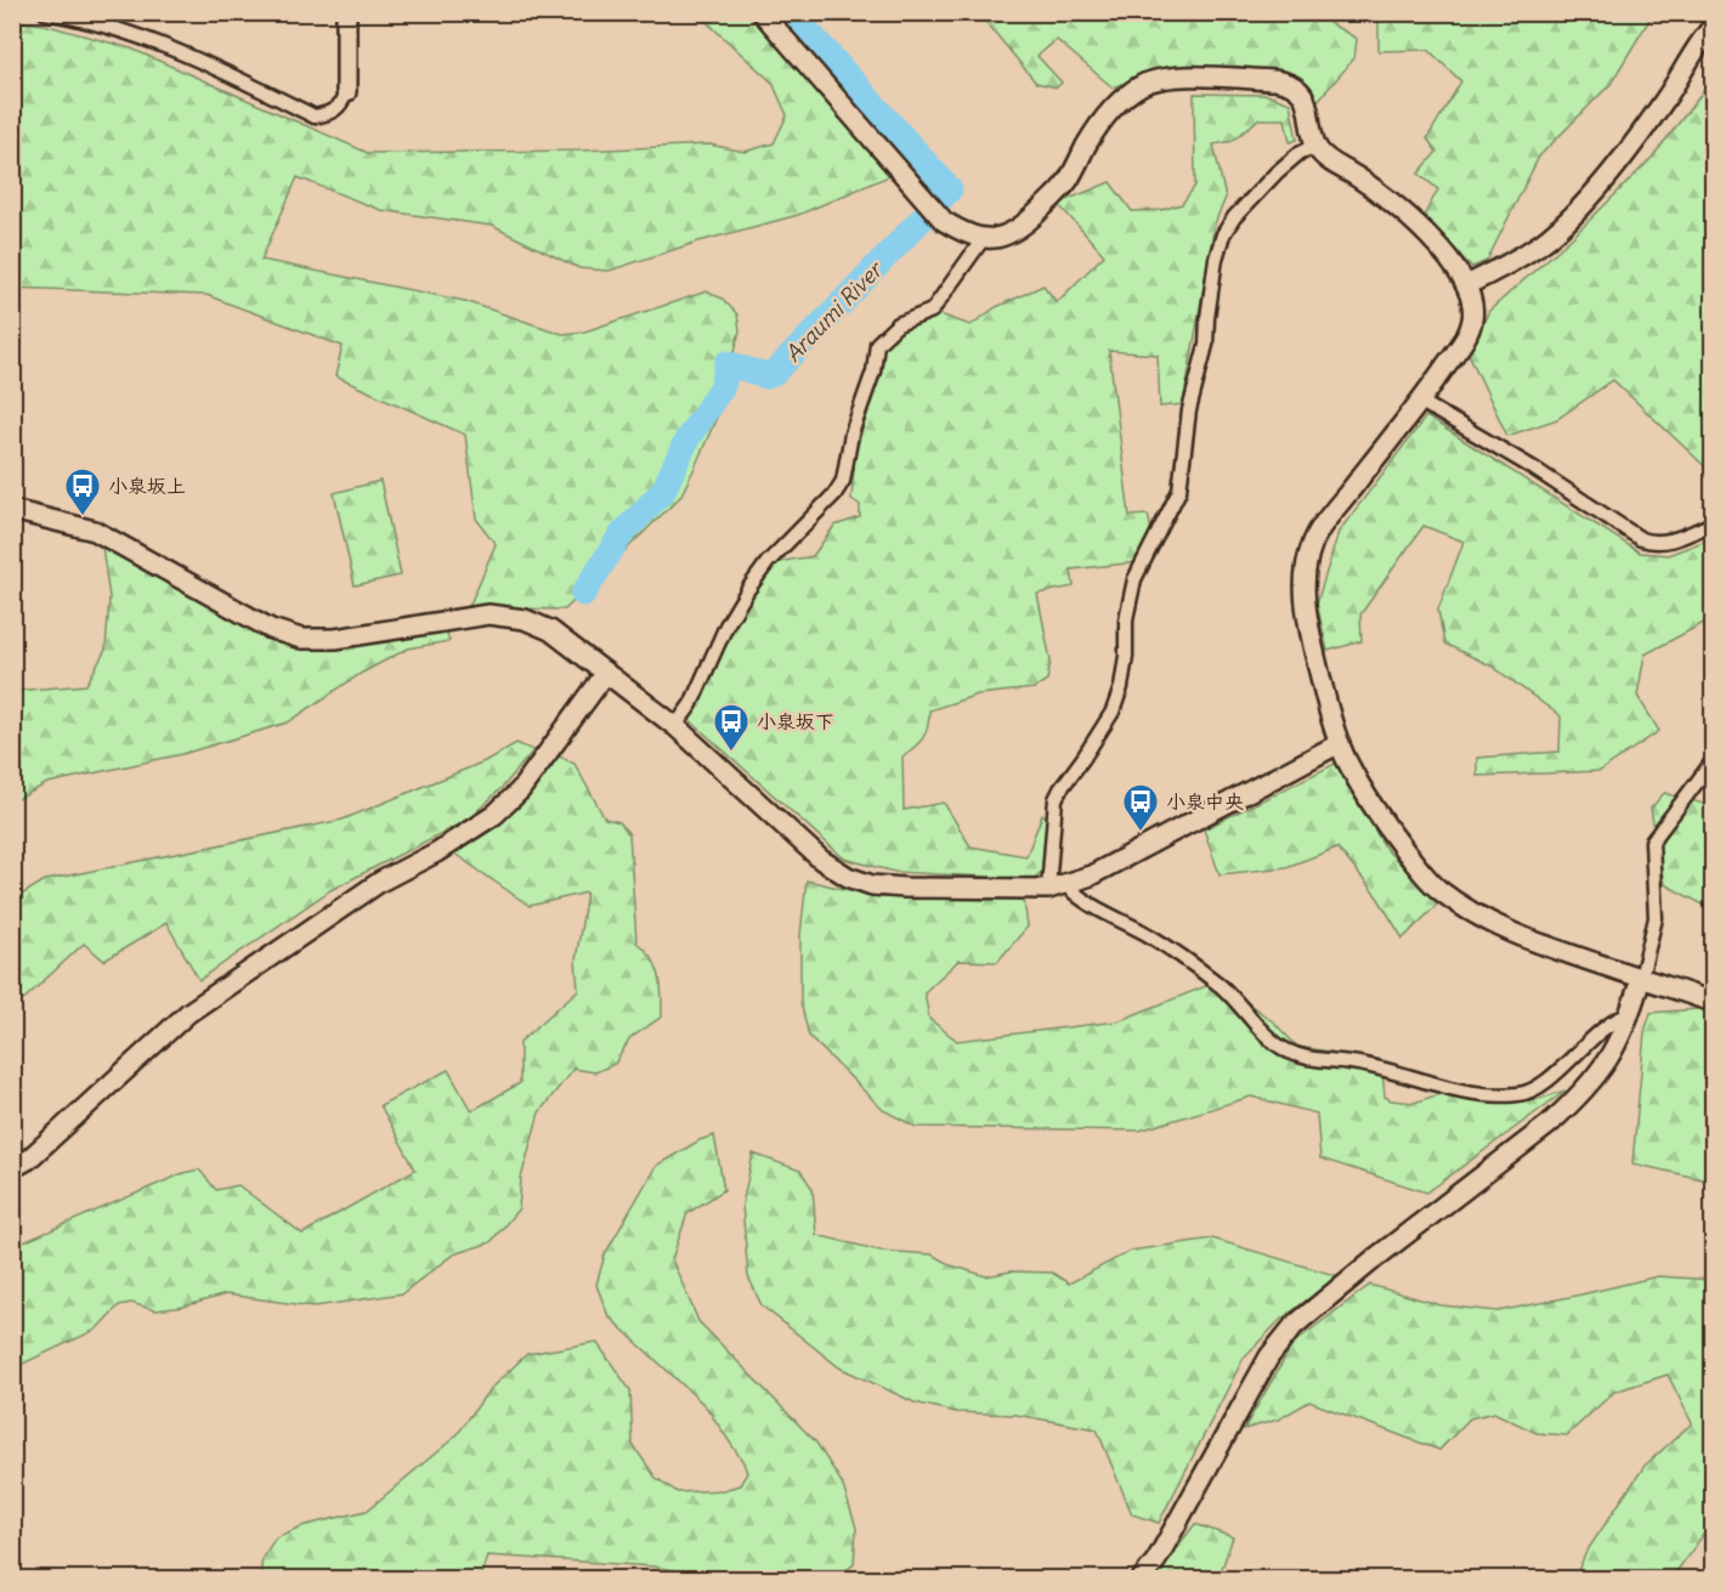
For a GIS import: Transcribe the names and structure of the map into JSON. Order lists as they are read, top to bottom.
{
  "water": ["Araumi River"],
  "places": {
    "bus stop": ["小泉坂上", "小泉坂下", "小泉中央"]
  }
}
